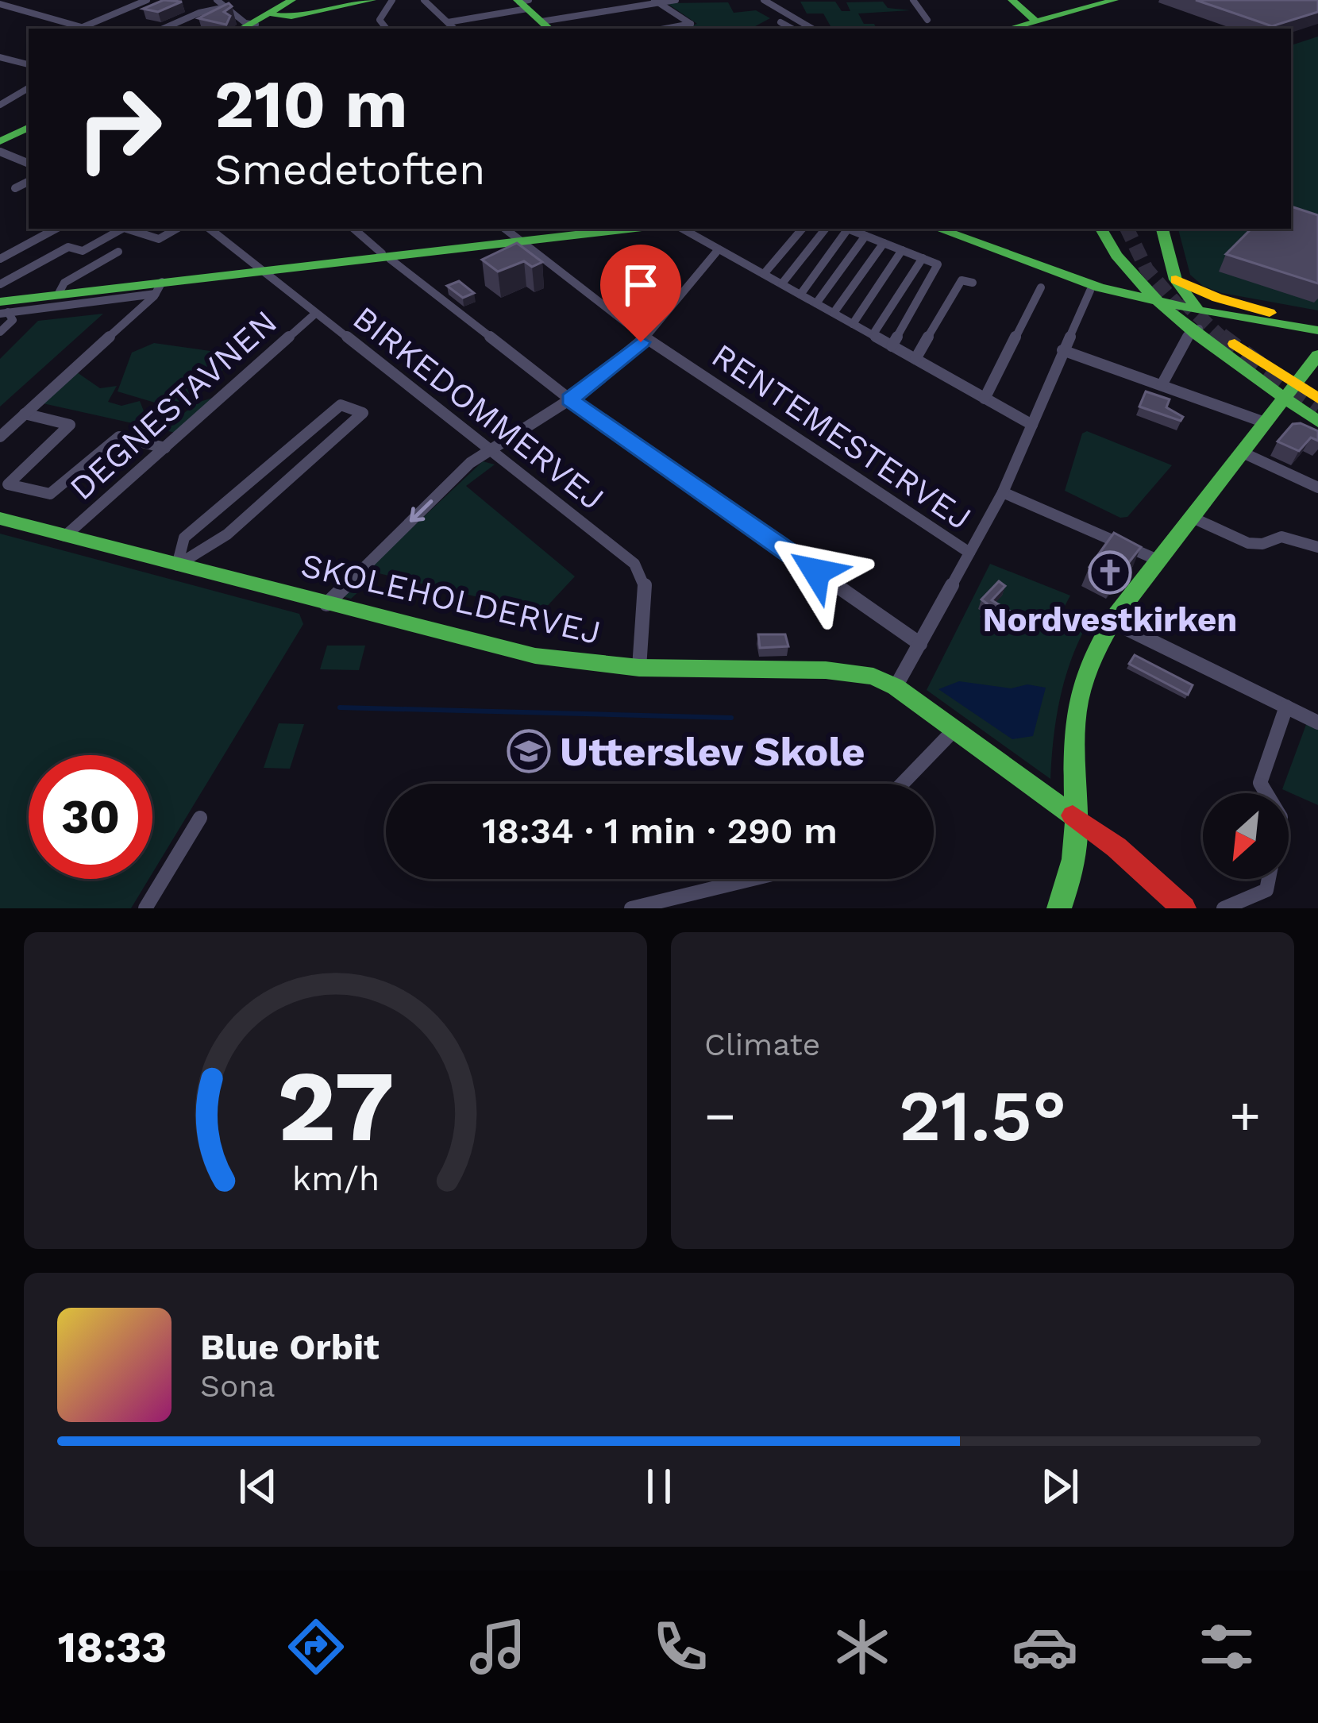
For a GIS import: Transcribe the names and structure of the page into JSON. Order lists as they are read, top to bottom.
{
  "streets": {
    "street": [
      "DEGNESTAVNEN",
      "BIRKEDOMMERVEJ",
      "RENTEMESTERVEJ",
      "SKOLEHOLDERVEJ"
    ]
  },
  "crossings": [
    ["DEGNESTAVNEN", "BIRKEDOMMERVEJ"],
    ["DEGNESTAVNEN", "SKOLEHOLDERVEJ"],
    ["BIRKEDOMMERVEJ", "SKOLEHOLDERVEJ"]
  ],
  "places": {
    "church": ["Nordvestkirken"],
    "school or university": ["Utterslev Skole"]
  },
  "north": "bottom left",
  "page": {
    "turn": ["210 m", "Smedetoften"],
    "limit": "30",
    "trip": "18:34 · 1 min · 290 m",
    "tile": "Climate",
    "heat": ["−", "21.5°", "+"],
    "song": ["Blue Orbit", "Sona"],
    "tabs": "18:33",
    "gauge": ["27", "km/h"]
  }
}
